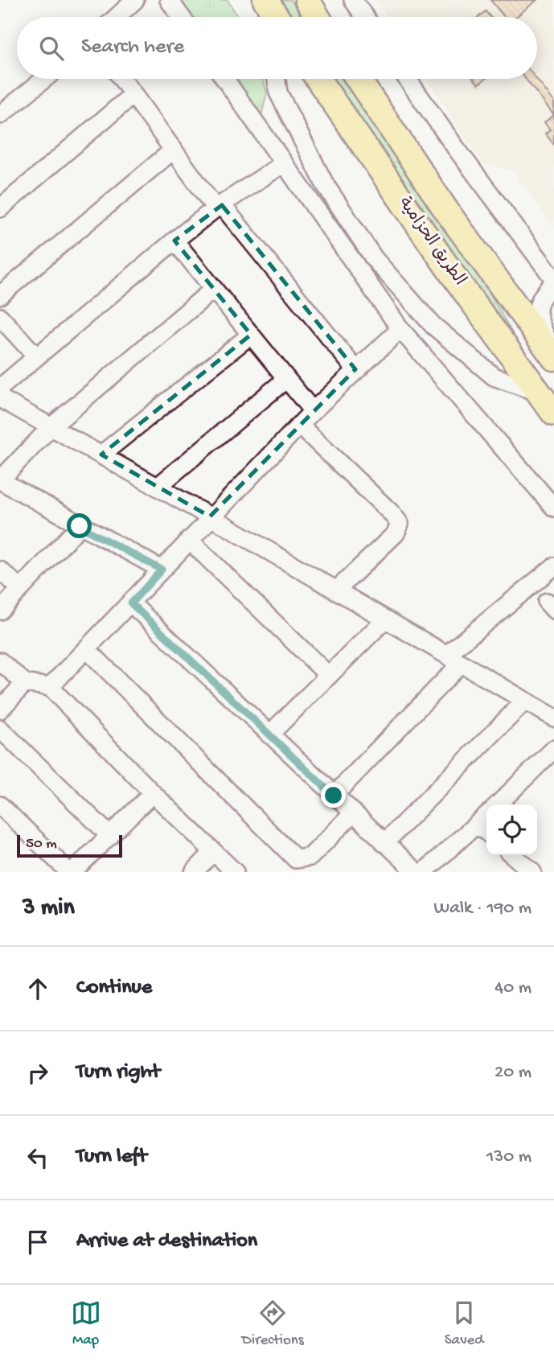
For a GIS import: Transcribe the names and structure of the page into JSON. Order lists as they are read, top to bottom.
{
  "streets": {
    "highway": ["الطريق الحزامية"]
  },
  "scale_bar": "50 m",
  "page": {
    "search": "Search here",
    "scale": "50 m",
    "heading": ["3 min", "Walk · 190 m"],
    "list": [
      ["Continue", "40 m"],
      ["Turn right", "20 m"],
      ["Turn left", "130 m"],
      "Arrive at destination"
    ],
    "nav": ["Map", "Directions", "Saved"]
  }
}
